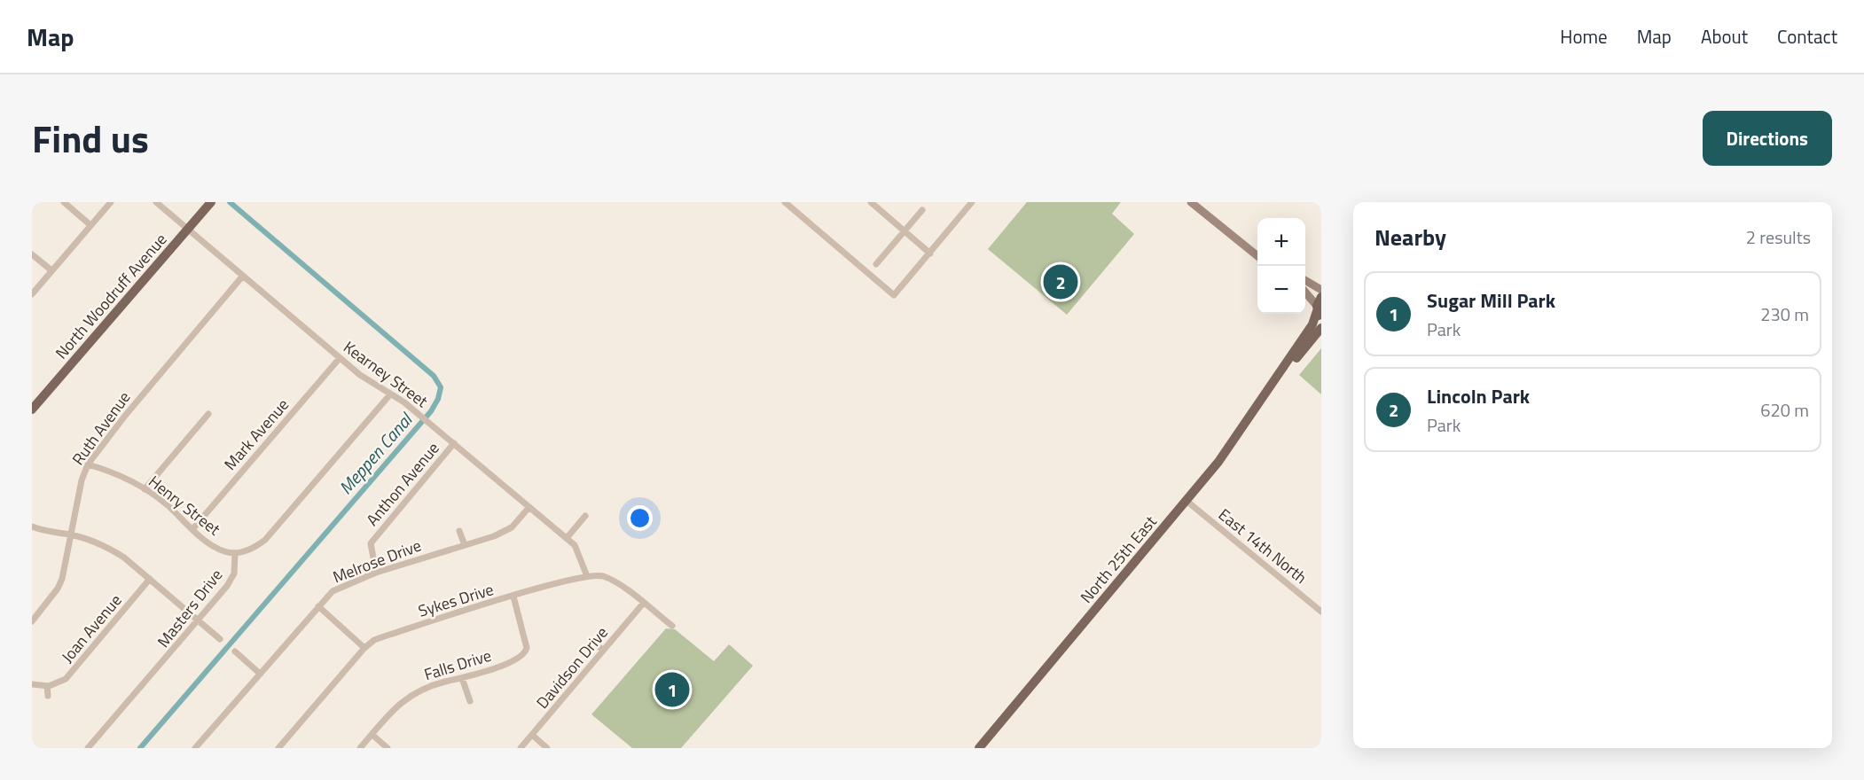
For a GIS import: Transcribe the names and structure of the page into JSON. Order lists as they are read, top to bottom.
{
  "streets": {
    "main road": ["North Woodruff Avenue", "North 25th East"],
    "street": [
      "Kearney Street",
      "Ruth Avenue",
      "Mark Avenue",
      "Anthon Avenue",
      "Henry Street",
      "East 14th North",
      "Melrose Drive",
      "Sykes Drive",
      "Masters Drive",
      "Joan Avenue",
      "Falls Drive",
      "Davidson Drive"
    ]
  },
  "crossings": [
    ["North Woodruff Avenue", "Kearney Street"],
    ["Kearney Street", "Ruth Avenue"],
    ["Kearney Street", "Mark Avenue"],
    ["Kearney Street", "Anthon Avenue"],
    ["Kearney Street", "Melrose Drive"],
    ["Kearney Street", "Sykes Drive"],
    ["Ruth Avenue", "Henry Street"],
    ["Mark Avenue", "Henry Street"],
    ["Anthon Avenue", "Melrose Drive"],
    ["Henry Street", "Masters Drive"],
    ["East 14th North", "North 25th East"],
    ["Sykes Drive", "Falls Drive"],
    ["Sykes Drive", "Davidson Drive"]
  ],
  "water": ["Meppen Canal"],
  "page": {
    "header": "Map",
    "nav": [
      "Home",
      "Map",
      "About",
      "Contact"
    ],
    "title": "Find us",
    "buttons": "Directions",
    "heading": ["Nearby", "2 results"],
    "map_buttons": ["+", "−"],
    "pins": ["2", "1"],
    "list": [
      {
        "mark": "1",
        "name": "Sugar Mill Park",
        "note": "Park",
        "value": "230 m"
      },
      {
        "mark": "2",
        "name": "Lincoln Park",
        "note": "Park",
        "value": "620 m"
      }
    ]
  }
}
